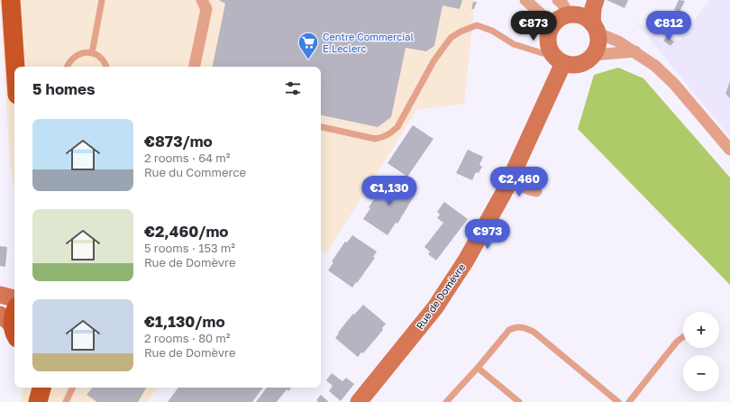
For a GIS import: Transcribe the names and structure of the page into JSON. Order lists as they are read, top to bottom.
{
  "streets": {
    "street": ["Rue de Domèvre"]
  },
  "places": {
    "supermarket": ["Centre Commercial E.Leclerc"]
  },
  "page": {
    "price": [
      "€873",
      "€812",
      "€2,460",
      "€1,130",
      "€973"
    ],
    "heading": "5 homes",
    "list": [
      {
        "name": "€873/mo",
        "note": "2 rooms · 64 m² · Rue du Commerce"
      },
      {
        "name": "€2,460/mo",
        "note": "5 rooms · 153 m² · Rue de Domèvre"
      },
      {
        "name": "€1,130/mo",
        "note": "2 rooms · 80 m² · Rue de Domèvre"
      }
    ],
    "map_buttons": ["+", "−"]
  }
}
